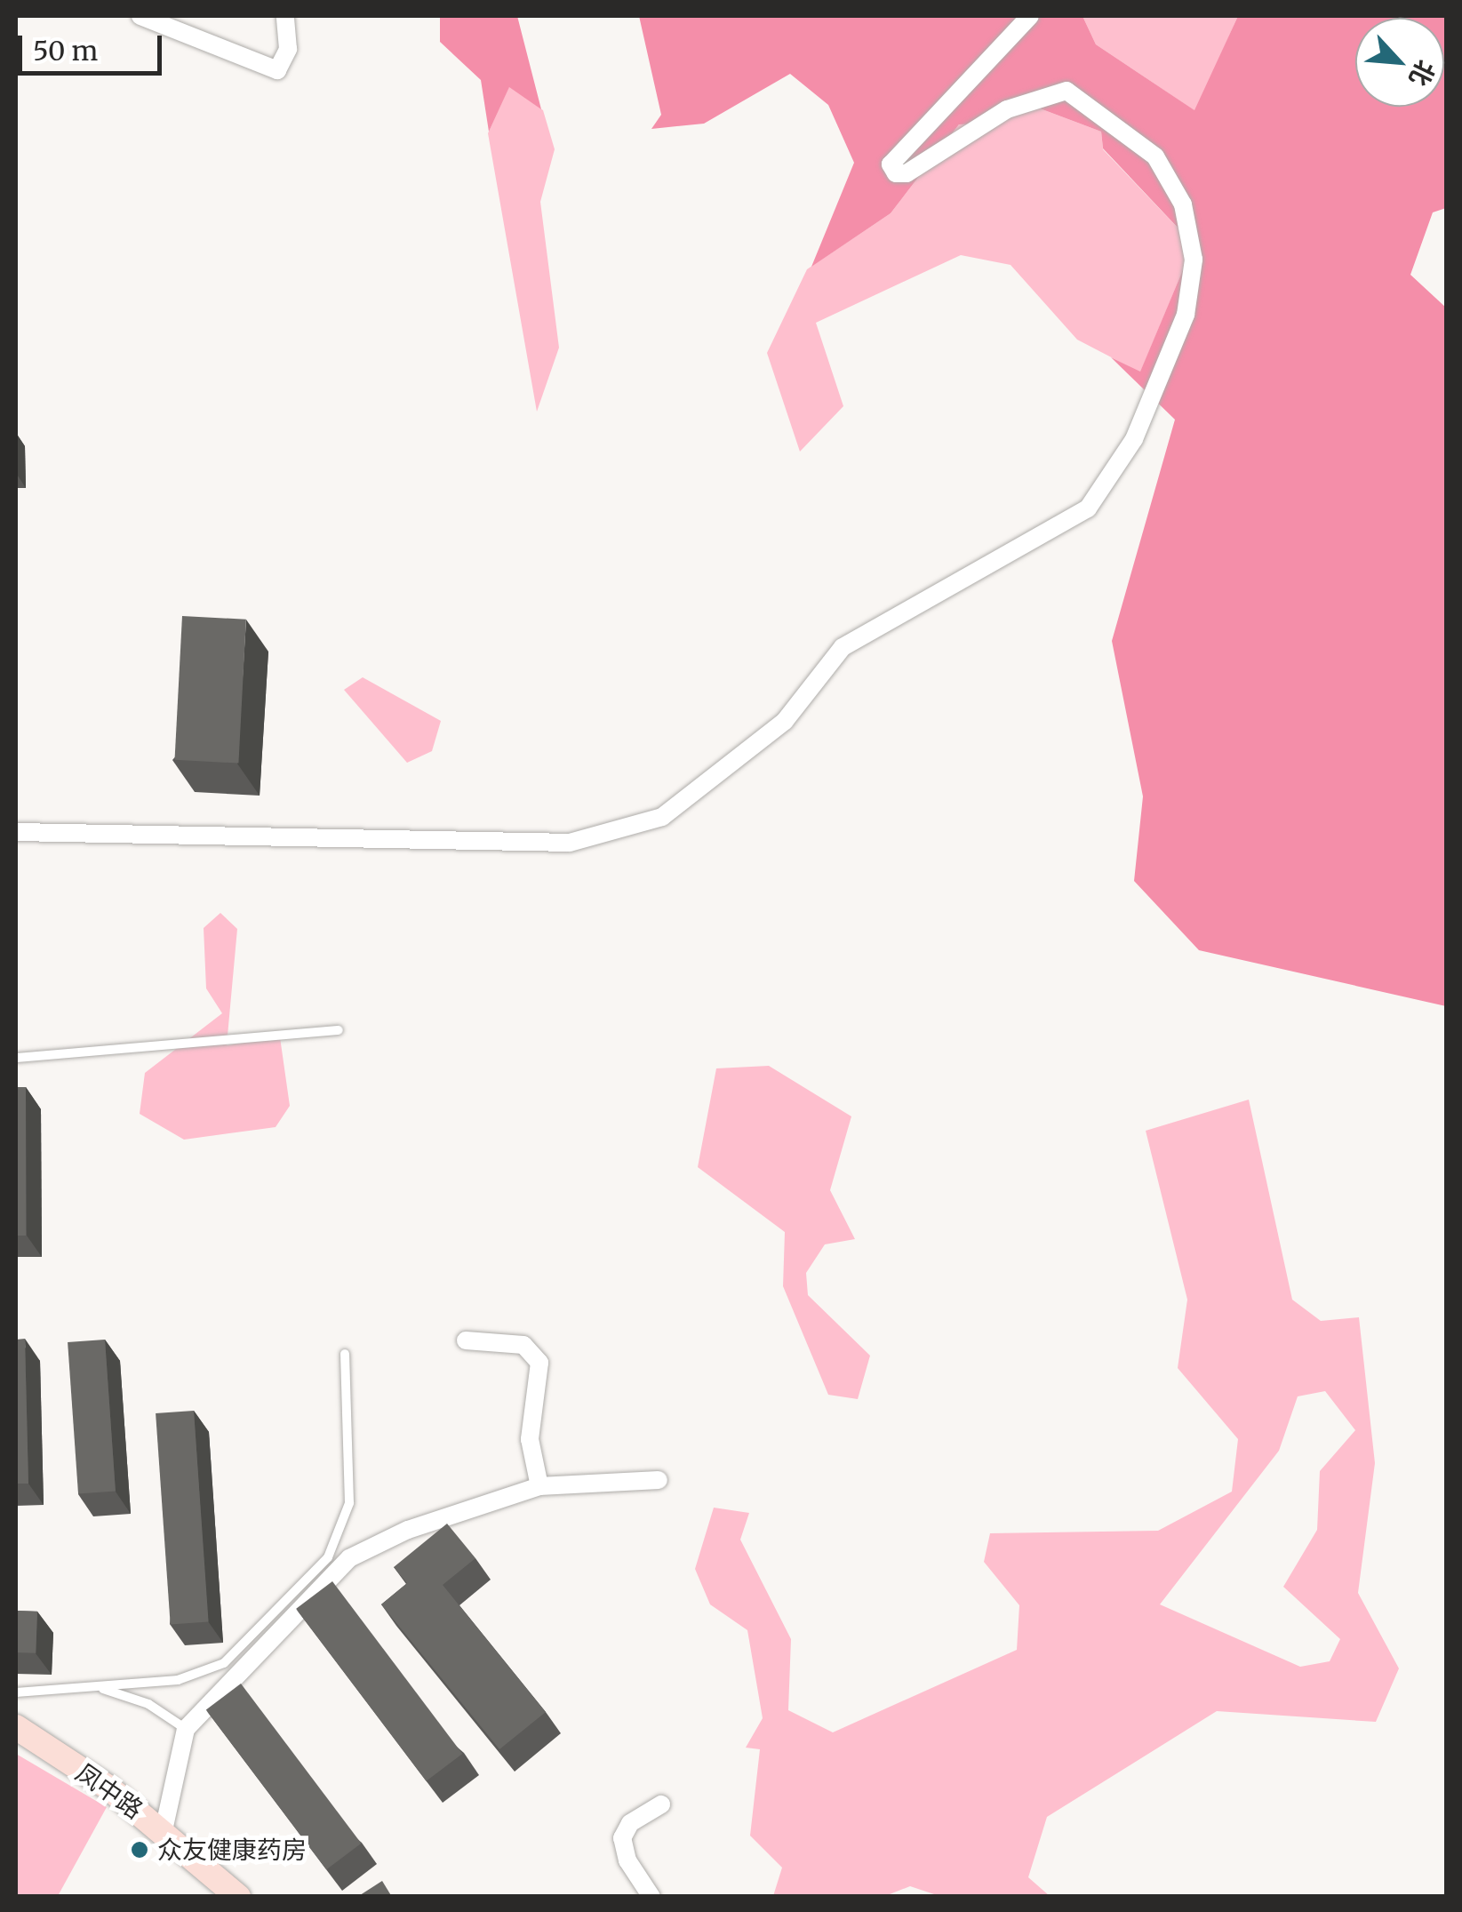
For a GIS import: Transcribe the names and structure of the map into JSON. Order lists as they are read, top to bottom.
{
  "streets": {
    "street": ["凤中路"]
  },
  "places": ["众友健康药房"],
  "scale_bar": "50 m",
  "north": "bottom right"
}
